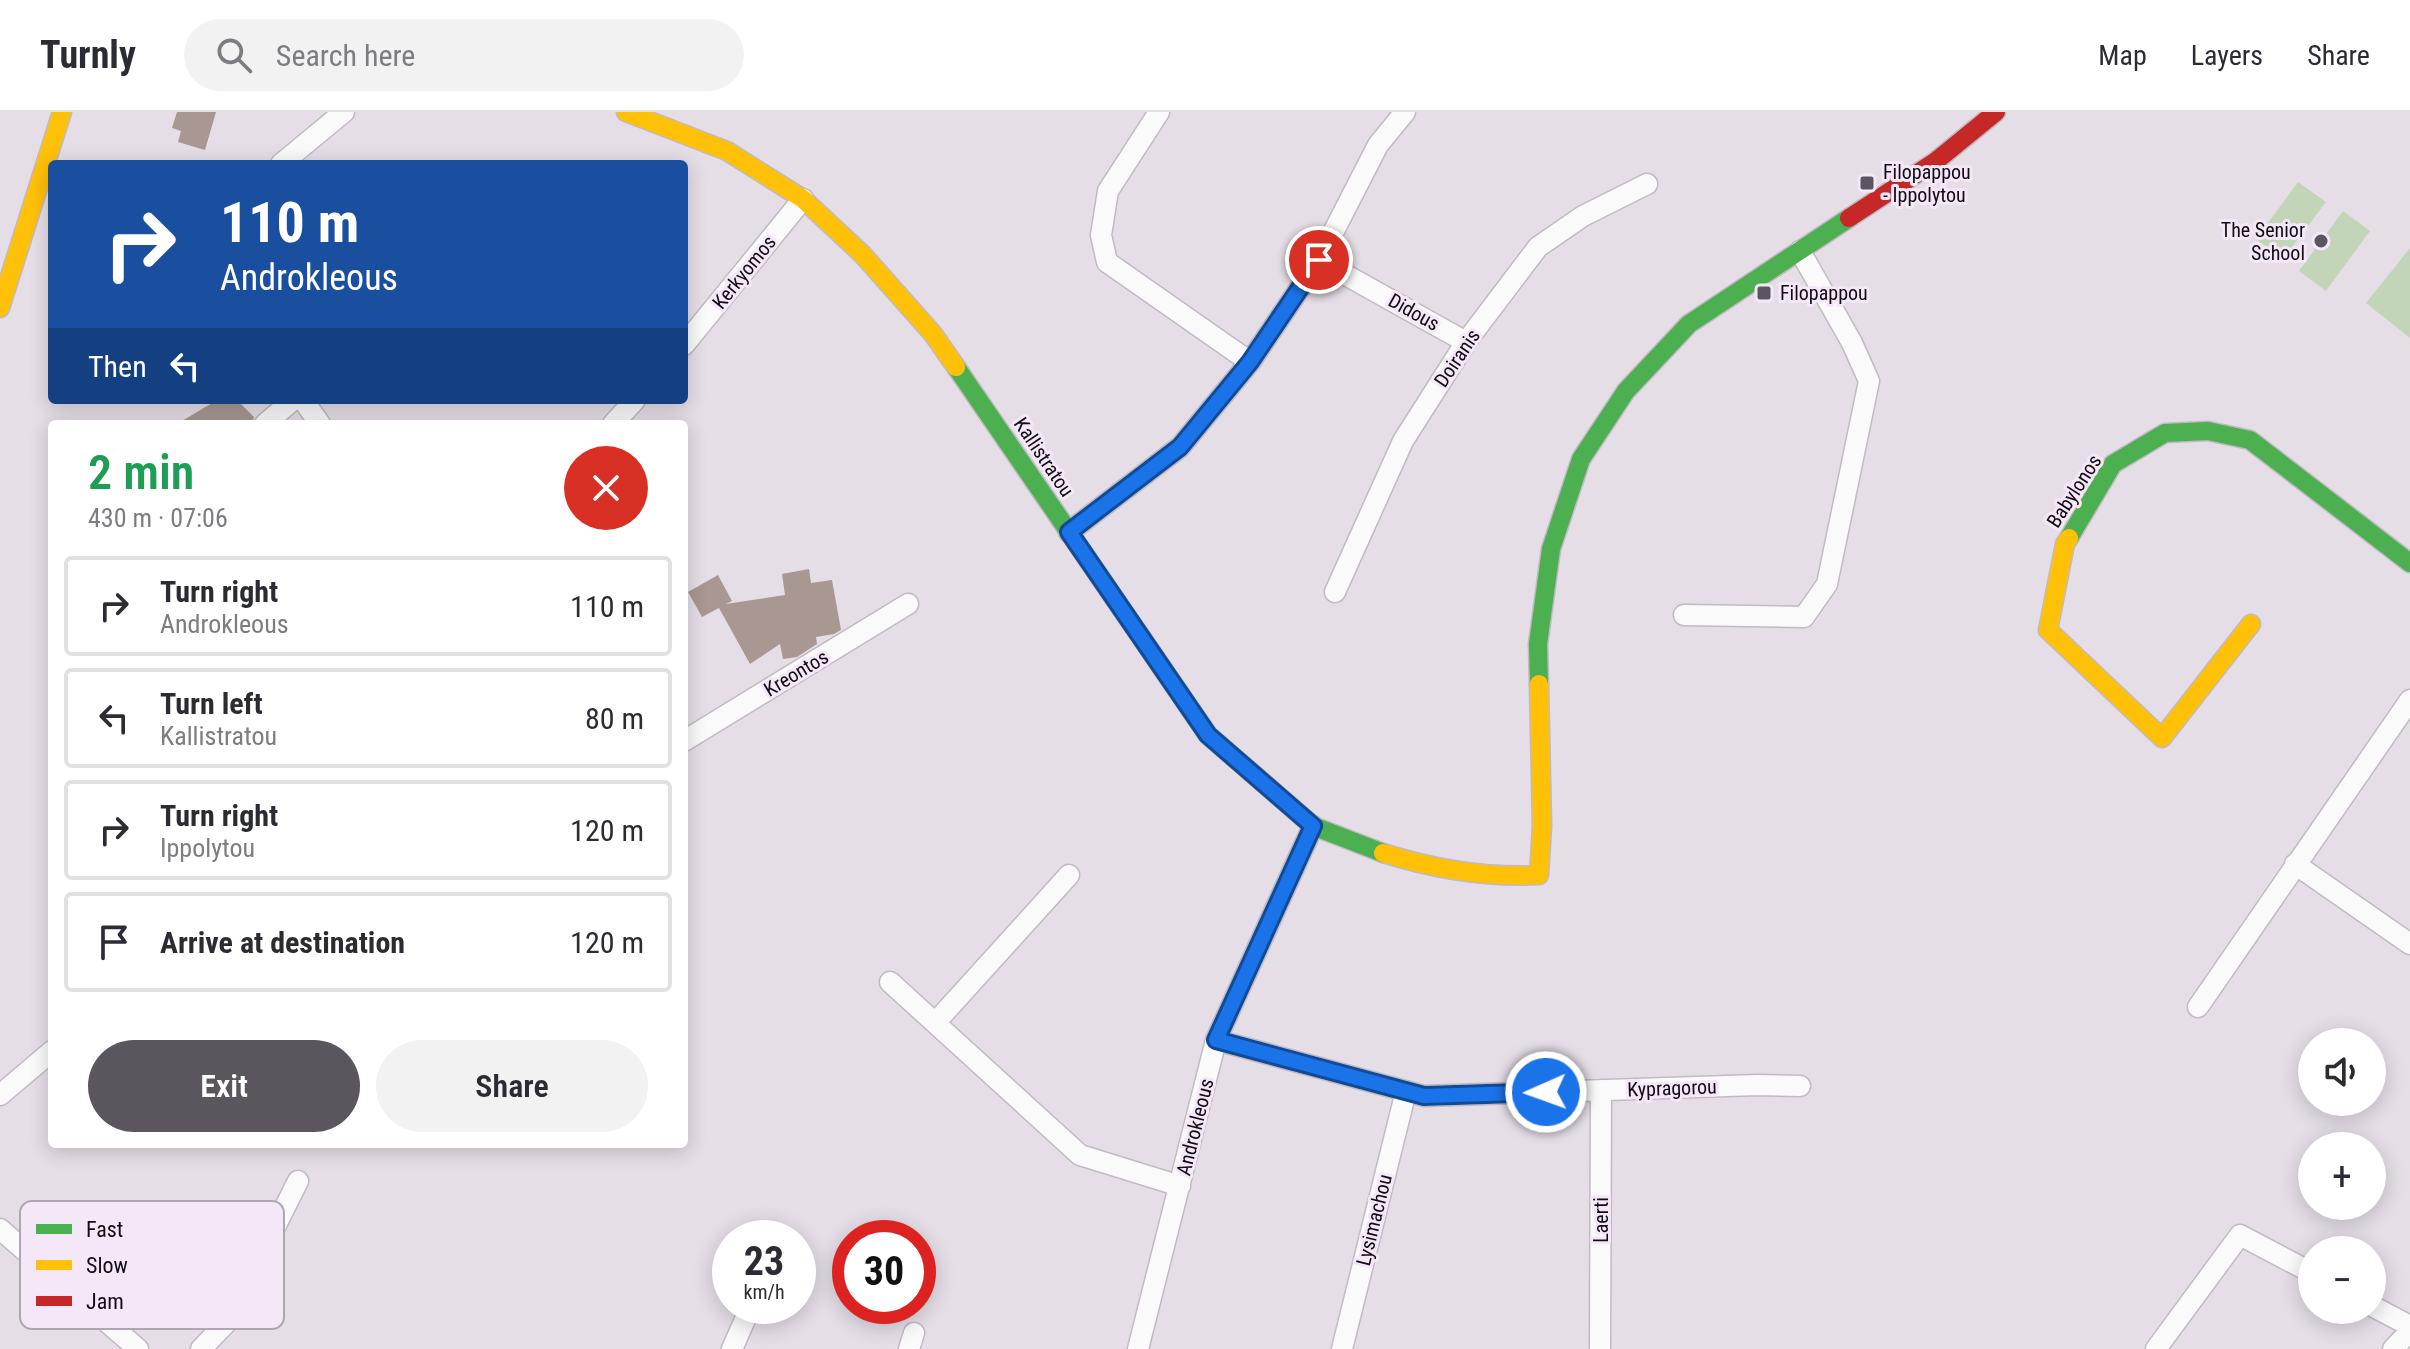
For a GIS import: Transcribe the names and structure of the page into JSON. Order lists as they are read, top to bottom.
{
  "streets": {
    "street": [
      "Kerkyomos",
      "Didous",
      "Doiranis",
      "Kallistratou",
      "Babylonos",
      "Kreontos",
      "Kypragorou",
      "Androkleous",
      "Lysimachou",
      "Laerti"
    ]
  },
  "crossings": [
    ["Kerkyomos", "Kallistratou"],
    ["Didous", "Doiranis"],
    ["Kallistratou", "Androkleous"],
    ["Kypragorou", "Androkleous"],
    ["Kypragorou", "Lysimachou"],
    ["Kypragorou", "Laerti"]
  ],
  "places": {
    "transit": ["Filopappou - Ippolytou", "Filopappou"],
    "other": ["The Senior School"]
  },
  "legend": ["Fast", "Slow", "Jam"],
  "page": {
    "header": "Turnly",
    "search": "Search here",
    "nav": ["Map", "Layers", "Share"],
    "turn": ["110 m", "Androkleous"],
    "then": "Then",
    "heading": ["2 min", "430 m · 07:06"],
    "list": [
      {
        "name": "Turn right",
        "note": "Androkleous",
        "value": "110 m"
      },
      {
        "name": "Turn left",
        "note": "Kallistratou",
        "value": "80 m"
      },
      {
        "name": "Turn right",
        "note": "Ippolytou",
        "value": "120 m"
      },
      {
        "name": "Arrive at destination",
        "value": "120 m"
      }
    ],
    "buttons": ["Exit", "Share"],
    "map_buttons": ["+", "−"],
    "speed": "23 km/h",
    "limit": "30"
  }
}
